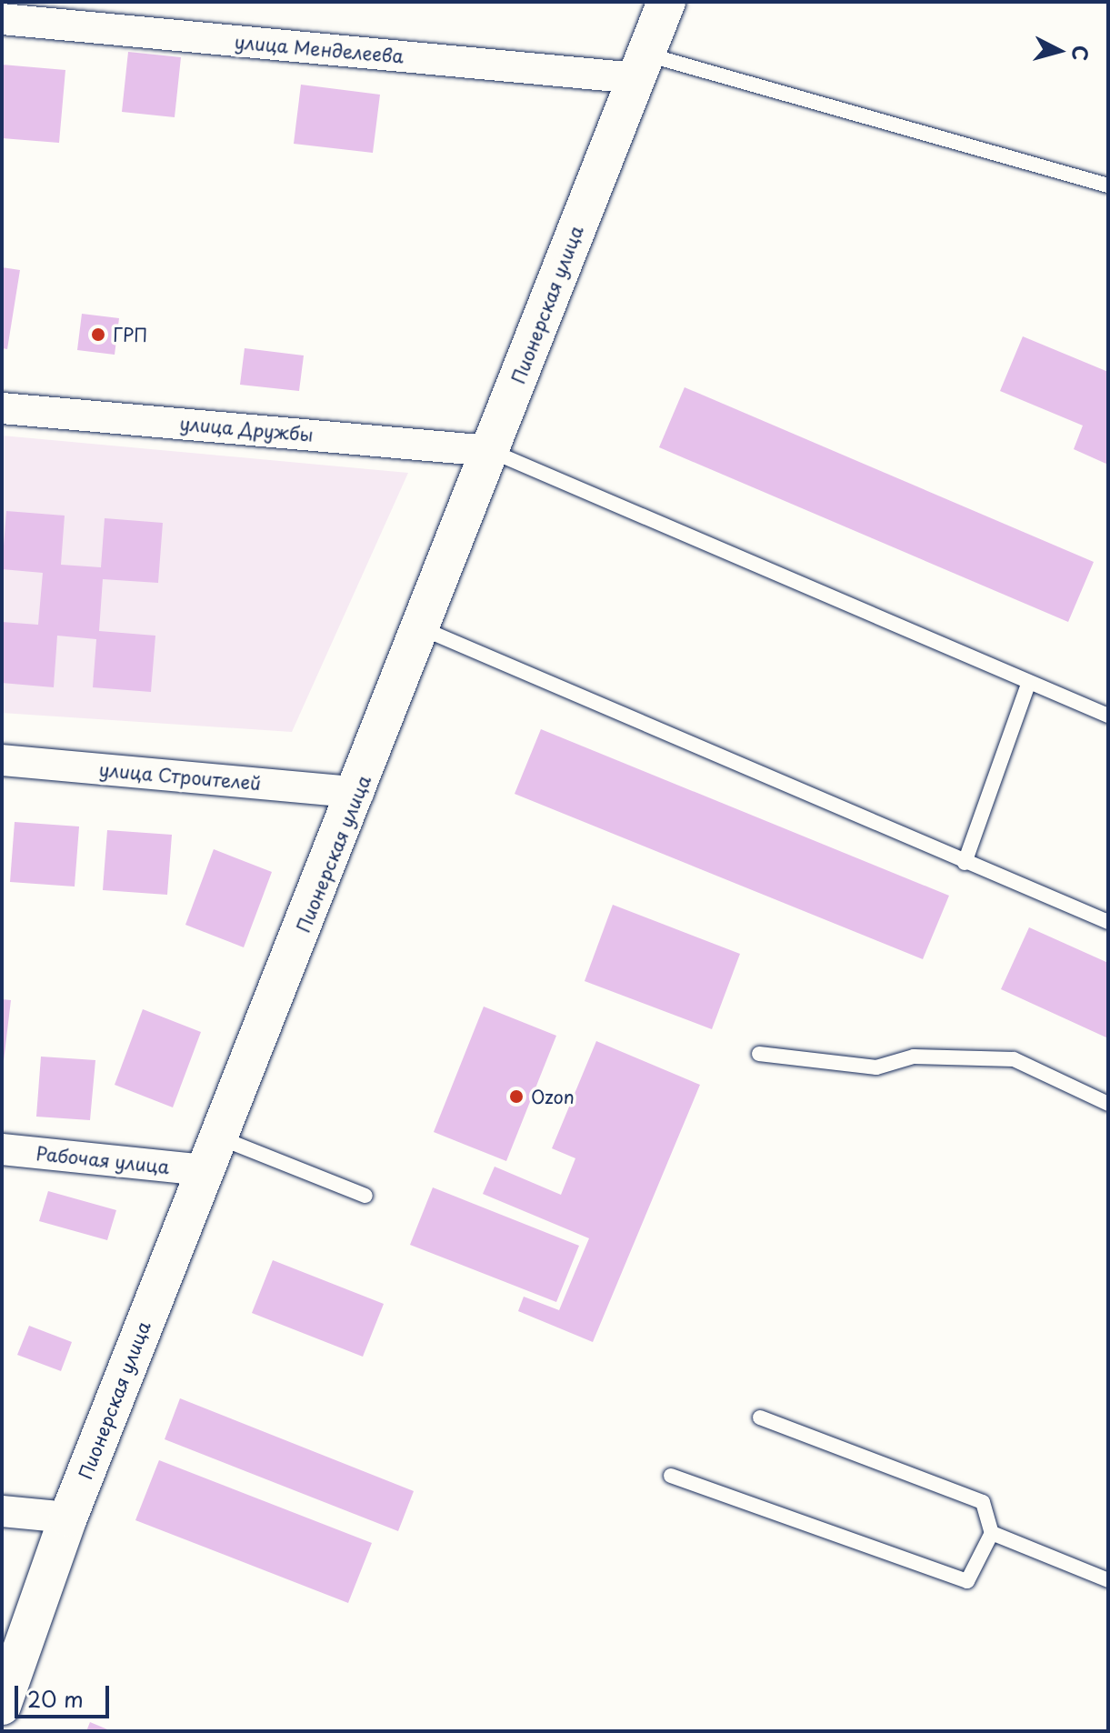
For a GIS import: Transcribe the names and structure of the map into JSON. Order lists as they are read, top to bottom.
{
  "streets": {
    "street": [
      "улица Менделеева",
      "Пионерская улица",
      "улица Дружбы",
      "улица Строителей",
      "Рабочая улица"
    ]
  },
  "crossings": [
    ["улица Менделеева", "Пионерская улица"],
    ["Пионерская улица", "улица Дружбы"],
    ["Пионерская улица", "улица Строителей"],
    ["Пионерская улица", "Рабочая улица"]
  ],
  "places": ["ГРП", "Ozon"],
  "scale_bar": "20 m",
  "north": "right"
}
